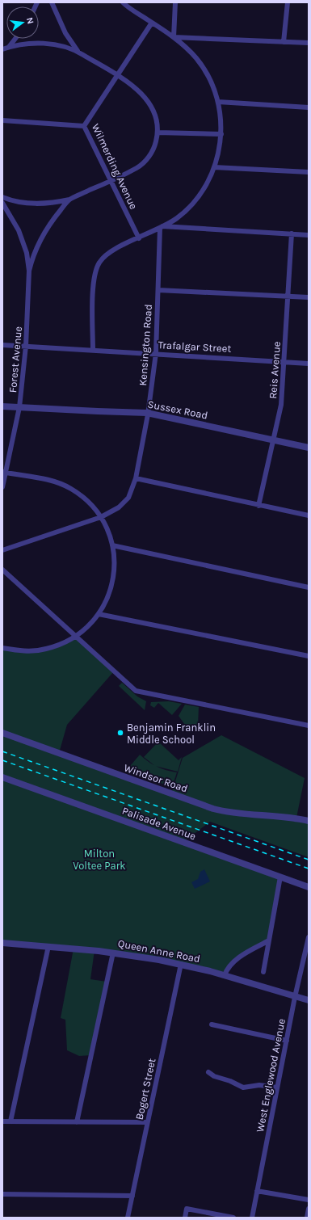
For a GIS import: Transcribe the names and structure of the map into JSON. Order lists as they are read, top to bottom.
{
  "streets": {
    "street": [
      "Wilmerding Avenue",
      "Kensington Road",
      "Trafalgar Street",
      "Forest Avenue",
      "Reis Avenue",
      "Sussex Road",
      "Windsor Road",
      "Palisade Avenue",
      "Queen Anne Road",
      "West Englewood Avenue",
      "Bogert Street"
    ]
  },
  "crossings": [
    ["Kensington Road", "Trafalgar Street"],
    ["Kensington Road", "Sussex Road"],
    ["Trafalgar Street", "Forest Avenue"],
    ["Trafalgar Street", "Reis Avenue"],
    ["Forest Avenue", "Sussex Road"],
    ["Reis Avenue", "Sussex Road"],
    ["Queen Anne Road", "West Englewood Avenue"],
    ["Queen Anne Road", "Bogert Street"]
  ],
  "parks": ["Milton Voltee Park"],
  "places": ["Benjamin Franklin Middle School"],
  "north": "right"
}
